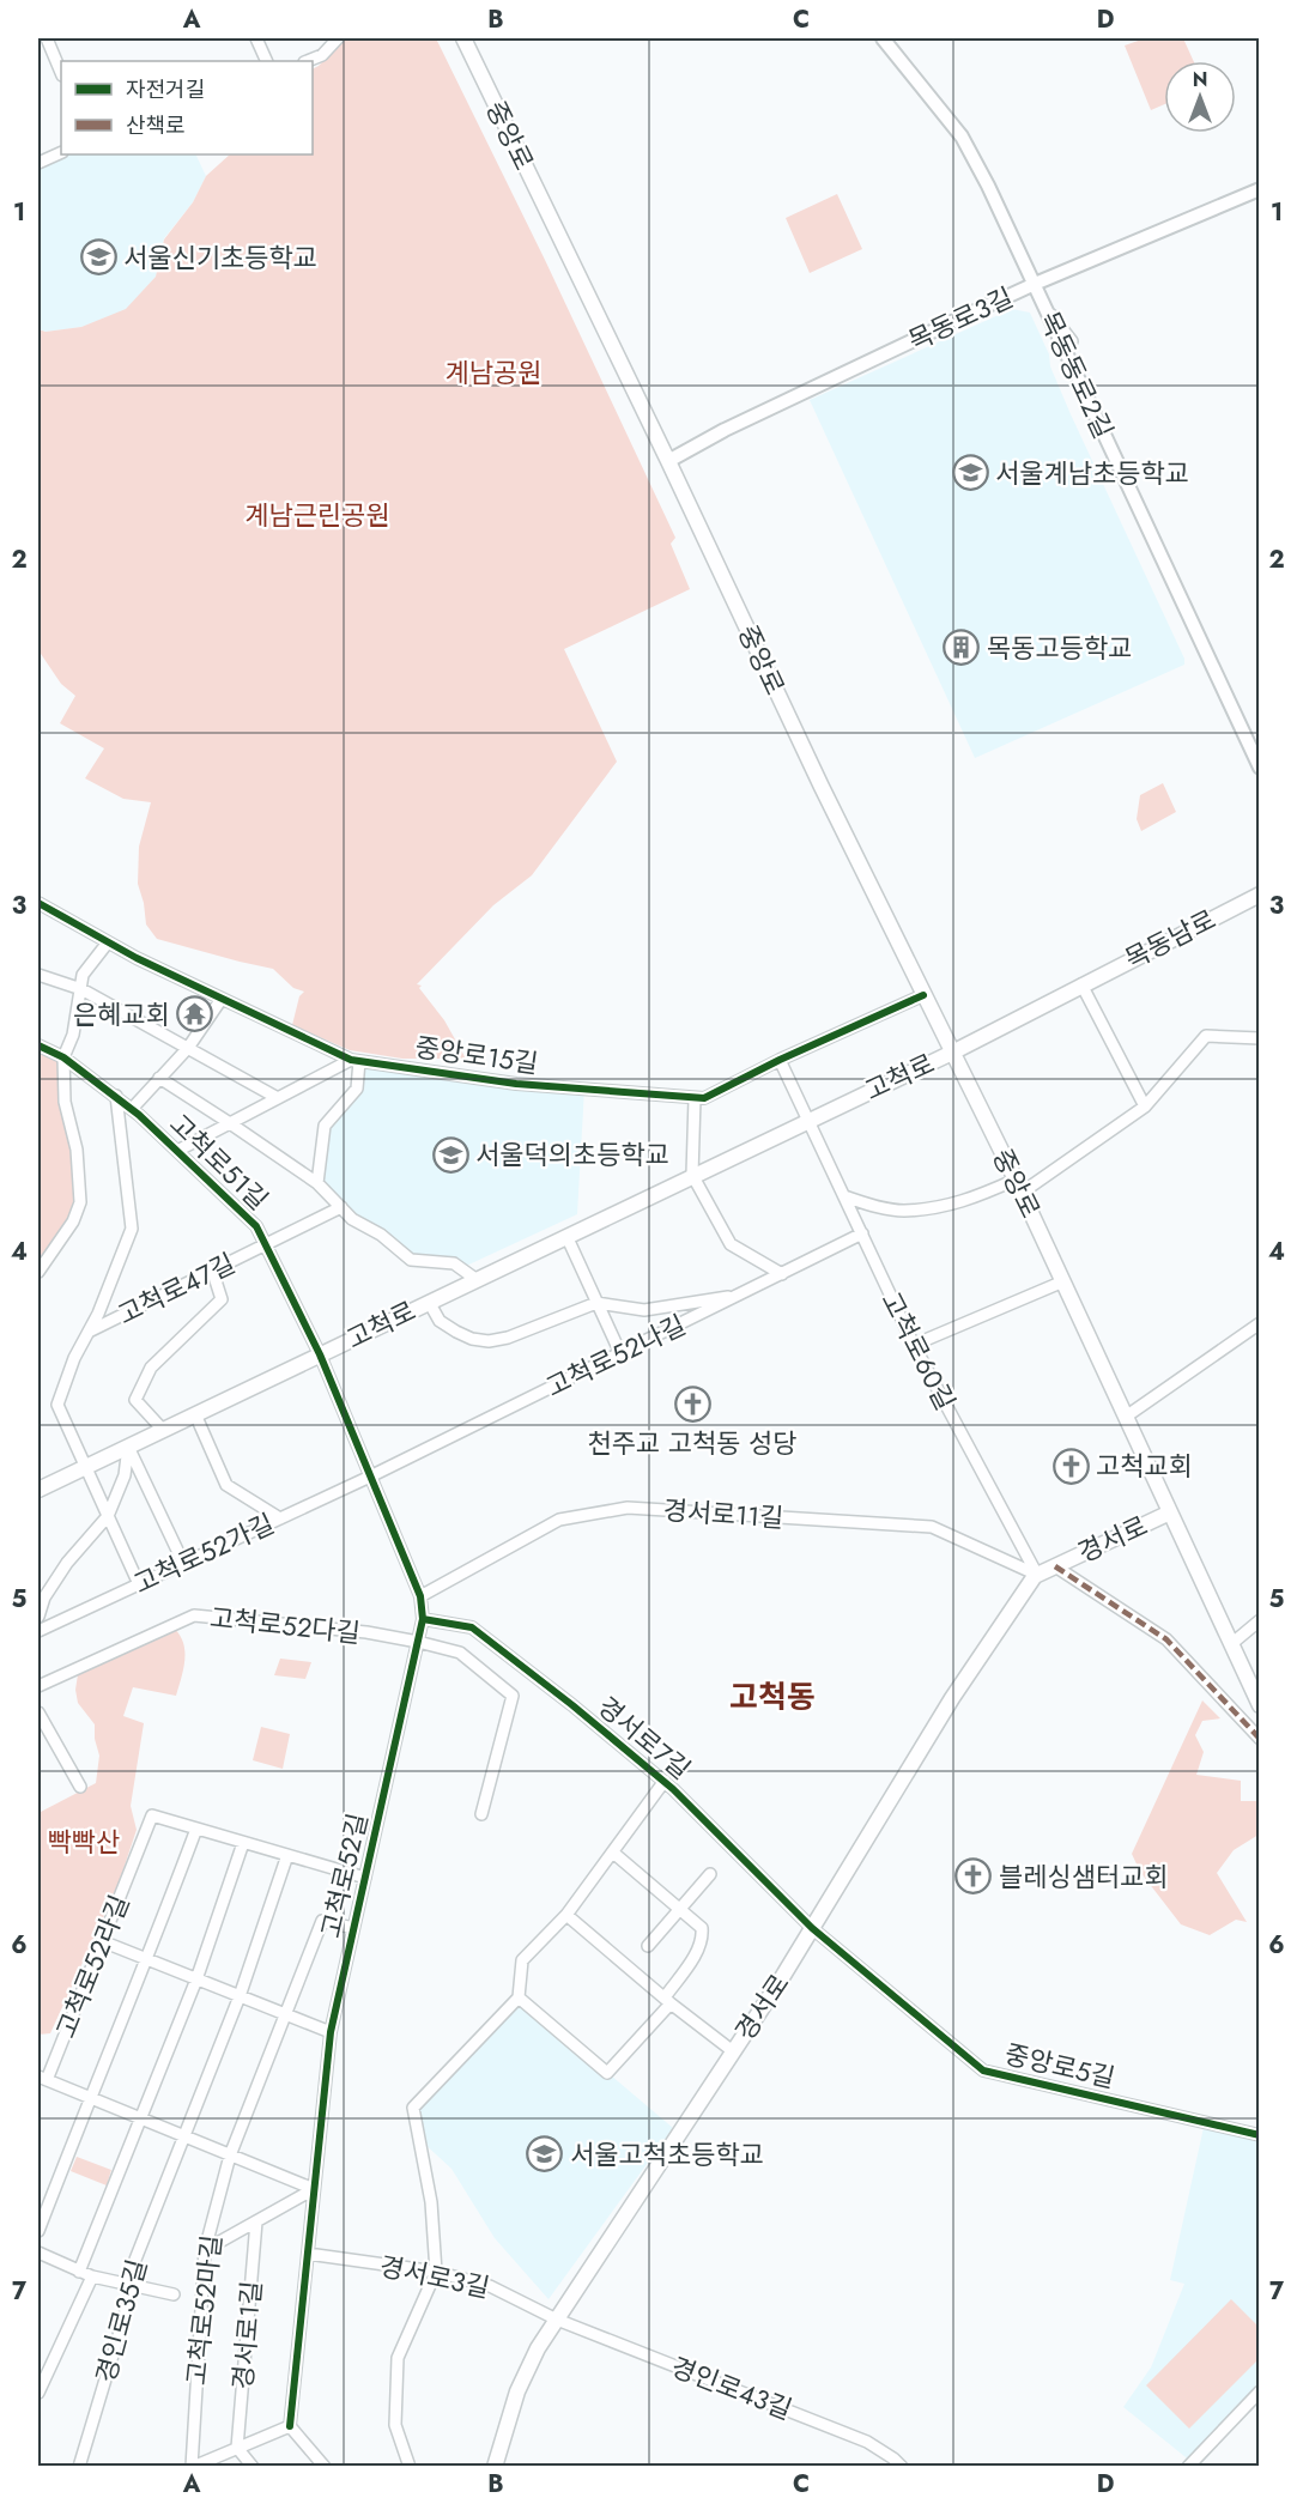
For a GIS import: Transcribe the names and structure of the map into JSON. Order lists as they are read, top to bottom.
{
  "streets": {
    "main road": [
      "중앙로",
      "목동남로",
      "고척로",
      "경서로"
    ],
    "street": [
      "목동로3길",
      "목동동로2길",
      "중앙로15길",
      "고척로51길",
      "고척로47길",
      "고척로60길",
      "고척로52나길",
      "경서로11길",
      "고척로52가길",
      "고척로52다길",
      "경서로7길",
      "고척로52길",
      "고척로52라길",
      "중앙로5길",
      "경서로3길",
      "고척로52마길",
      "경인로35길",
      "경서로1길",
      "경인로43길"
    ]
  },
  "crossings": [
    ["중앙로", "목동로3길"],
    ["중앙로", "목동남로"],
    ["중앙로", "중앙로15길"],
    ["중앙로", "고척로"],
    ["중앙로", "경서로"],
    ["목동로3길", "목동동로2길"],
    ["목동남로", "고척로"],
    ["고척로", "고척로51길"],
    ["고척로", "고척로47길"],
    ["고척로", "고척로60길"],
    ["고척로", "고척로52길"],
    ["고척로51길", "고척로47길"],
    ["고척로51길", "고척로52길"],
    ["고척로60길", "고척로52나길"],
    ["고척로60길", "경서로11길"],
    ["고척로60길", "경서로"],
    ["고척로52나길", "고척로52가길"],
    ["고척로52나길", "고척로52길"],
    ["경서로11길", "경서로"],
    ["경서로11길", "고척로52길"],
    ["경서로", "경서로7길"],
    ["경서로", "중앙로5길"],
    ["경서로", "경서로3길"],
    ["경서로", "경인로43길"],
    ["고척로52가길", "고척로52길"],
    ["고척로52다길", "고척로52길"],
    ["경서로7길", "고척로52길"],
    ["경서로7길", "중앙로5길"],
    ["고척로52길", "고척로52라길"],
    ["고척로52길", "경서로3길"],
    ["경서로3길", "경인로43길"]
  ],
  "districts": ["고척동"],
  "parks": ["계남공원", "계남근린공원", "빡빡산"],
  "places": {
    "school or university": [
      "서울신기초등학교",
      "서울계남초등학교",
      "서울덕의초등학교",
      "서울고척초등학교"
    ],
    "building": ["목동고등학교"],
    "temple": ["은혜교회"],
    "church": ["천주교 고척동 성당", "고척교회", "블레싱샘터교회"]
  },
  "legend": ["자전거길", "산책로"],
  "north": "top",
  "grid": {
    "columns": [
      "A",
      "B",
      "C",
      "D"
    ],
    "rows": [
      "1",
      "2",
      "3",
      "4",
      "5",
      "6",
      "7"
    ]
  }
}
